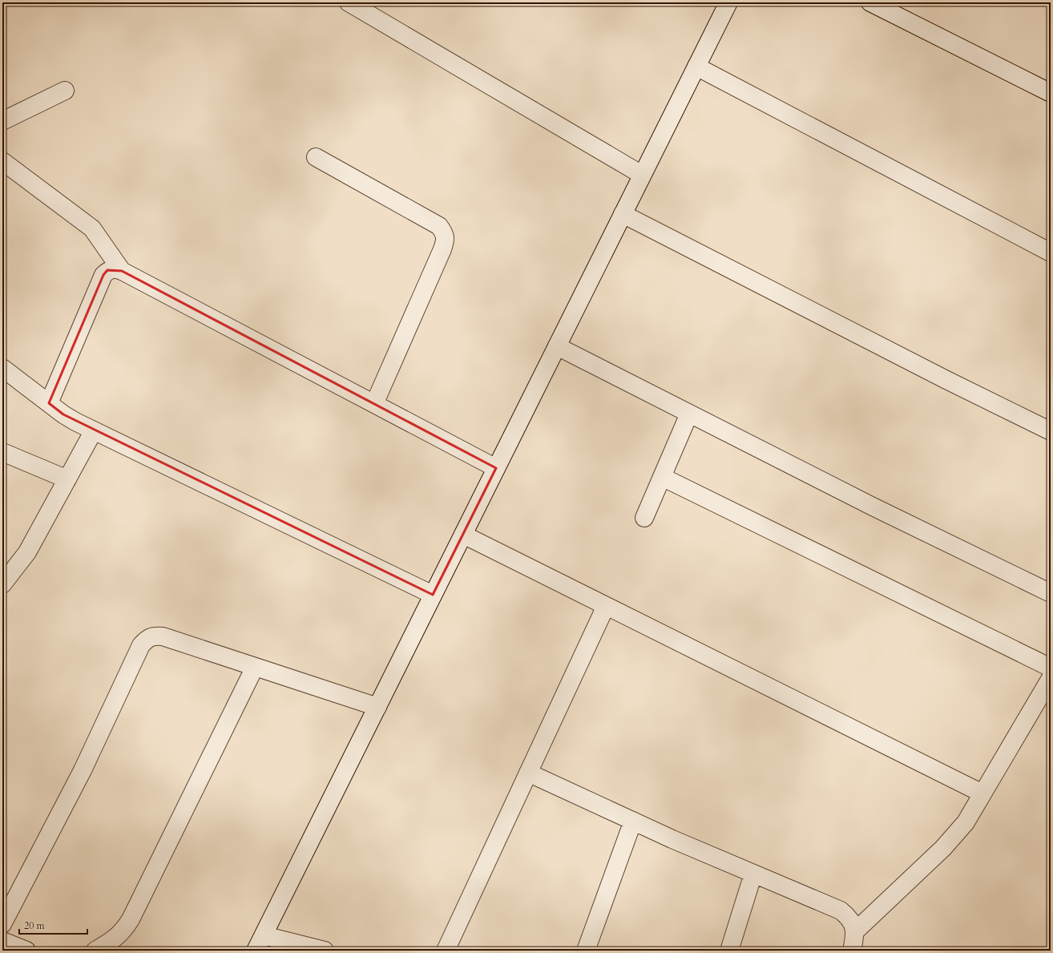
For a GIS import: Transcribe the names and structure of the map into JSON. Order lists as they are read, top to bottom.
{
  "scale_bar": "20 m"
}
